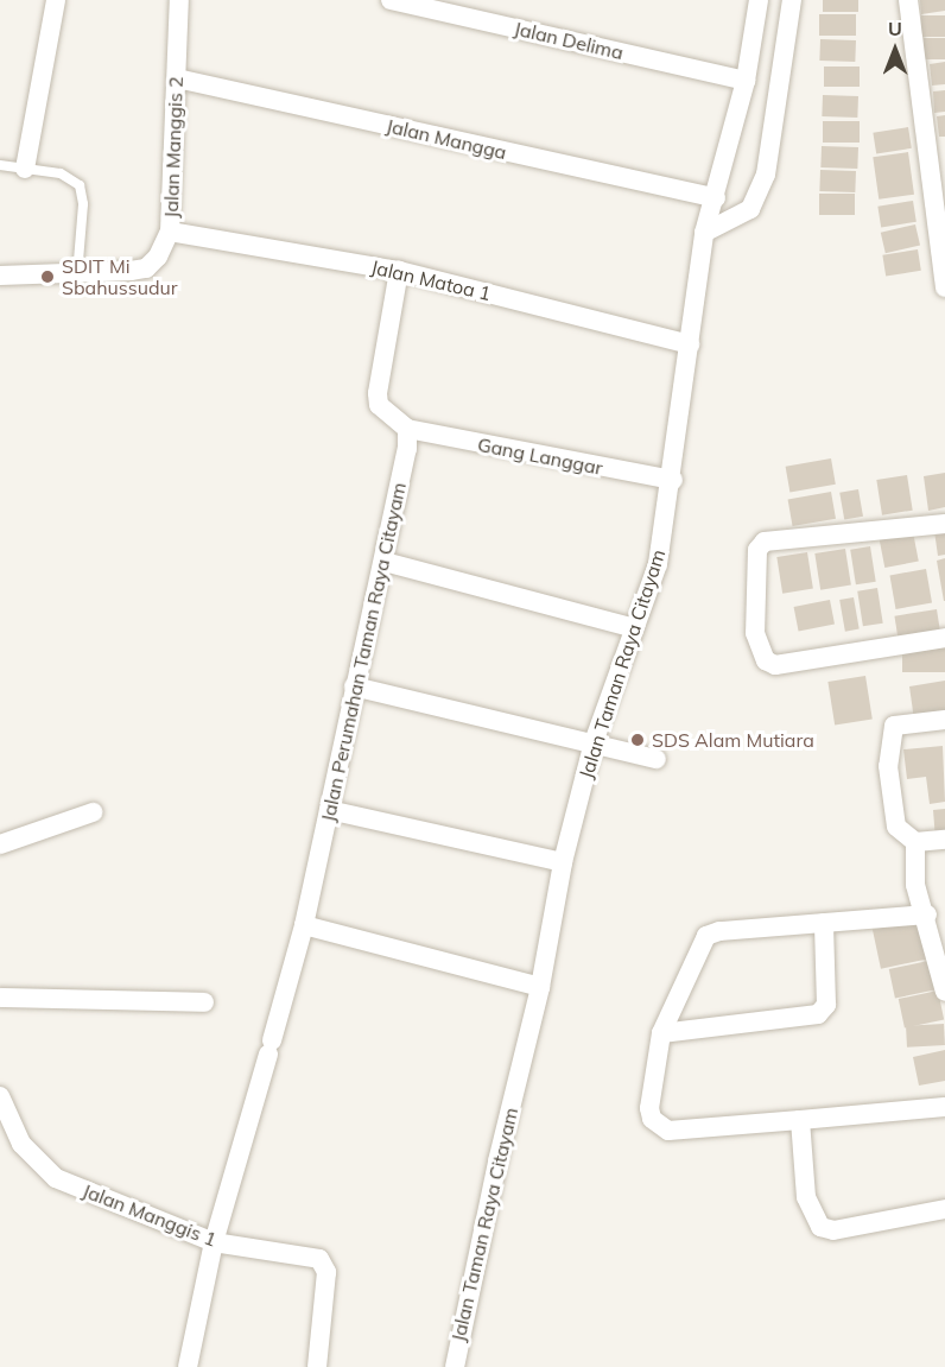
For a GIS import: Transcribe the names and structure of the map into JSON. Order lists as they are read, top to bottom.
{
  "streets": {
    "street": [
      "Jalan Delima",
      "Jalan Mangga",
      "Jalan Manggis 2",
      "Jalan Matoa 1",
      "Gang Langgar",
      "Jalan Perumahan Taman Raya Citayam",
      "Jalan Taman Raya Citayam",
      "Jalan Manggis 1"
    ]
  },
  "crossings": [
    ["Jalan Delima", "Jalan Taman Raya Citayam"],
    ["Jalan Mangga", "Jalan Manggis 2"],
    ["Jalan Mangga", "Jalan Taman Raya Citayam"],
    ["Jalan Manggis 2", "Jalan Matoa 1"],
    ["Jalan Matoa 1", "Jalan Taman Raya Citayam"],
    ["Gang Langgar", "Jalan Perumahan Taman Raya Citayam"],
    ["Gang Langgar", "Jalan Taman Raya Citayam"],
    ["Jalan Perumahan Taman Raya Citayam", "Jalan Manggis 1"]
  ],
  "places": ["SDIT Mi Sbahussudur", "SDS Alam Mutiara"],
  "north": "top"
}
